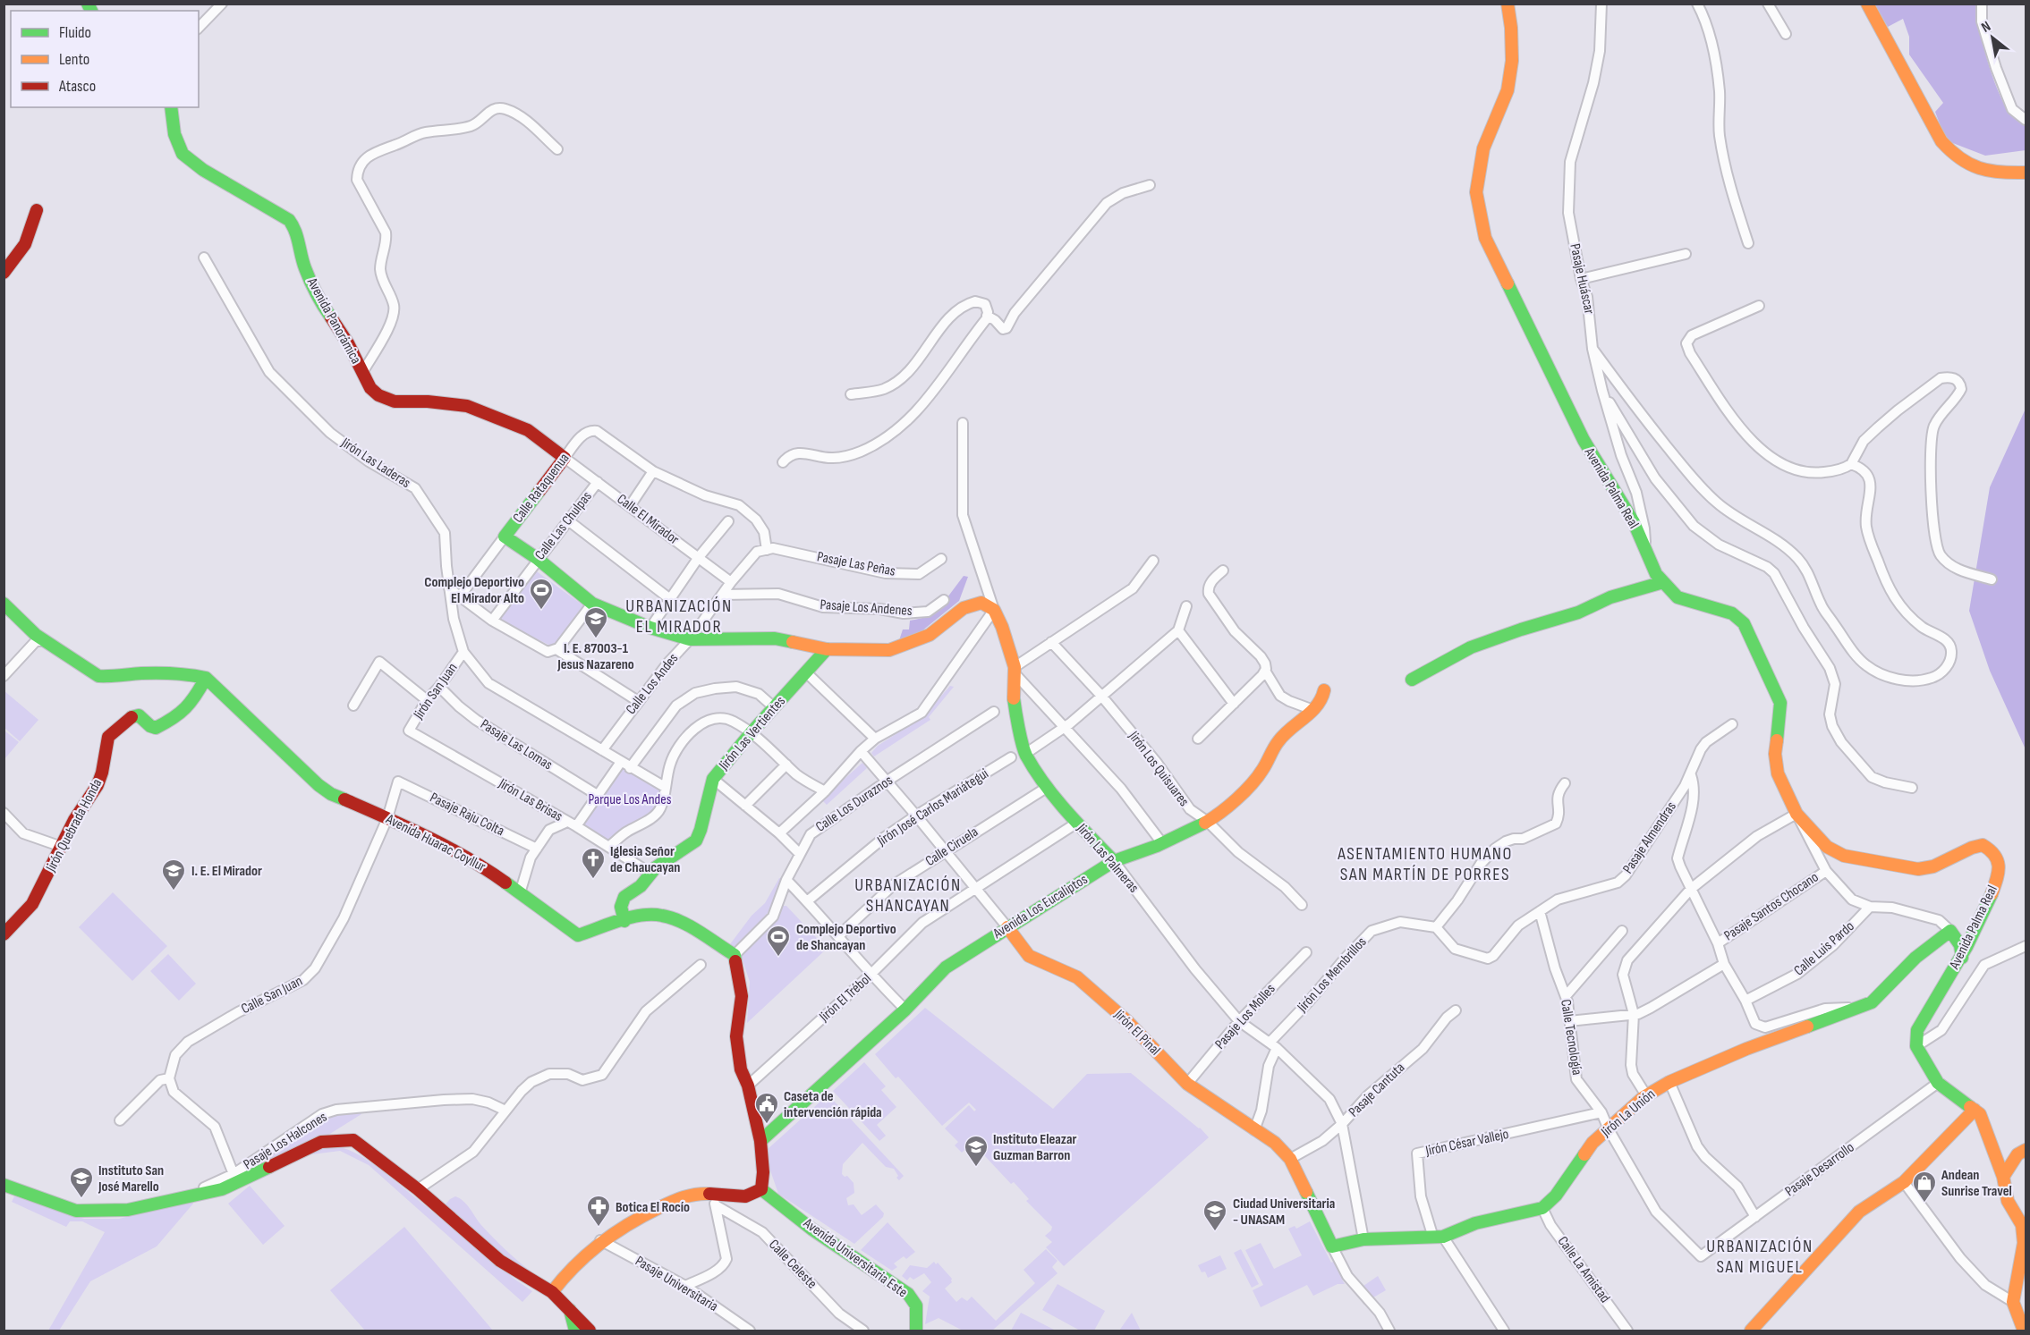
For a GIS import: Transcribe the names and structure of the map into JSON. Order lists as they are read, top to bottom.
{
  "streets": {
    "main road": [
      "Avenida Panorámica",
      "Calle Rataquenua",
      "Avenida Palma Real",
      "Jirón Las Vertientes",
      "Jirón Quebrada Honda",
      "Avenida Huarac Coyllur",
      "Jirón Las Palmeras",
      "Avenida Los Eucaliptos",
      "Jirón El Pinal",
      "Jirón La Unión",
      "Avenida Universitaria Este"
    ],
    "street": [
      "Pasaje Huáscar",
      "Jirón Las Laderas",
      "Calle El Mirador",
      "Calle Las Chulpas",
      "Pasaje Las Peñas",
      "Pasaje Los Andenes",
      "Calle Los Andes",
      "Jirón San Juan",
      "Pasaje Las Lomas",
      "Jirón Los Quisuares",
      "Jirón Las Brisas",
      "Calle Los Duraznos",
      "Jirón José Carlos Mariátegui",
      "Pasaje Raju Colta",
      "Pasaje Almendras",
      "Calle Ciruela",
      "Pasaje Santos Chocano",
      "Calle Luis Pardo",
      "Jirón Los Membrillos",
      "Calle San Juan",
      "Jirón El Trébol",
      "Pasaje Los Molles",
      "Calle Tecnología",
      "Pasaje Cantuta",
      "Pasaje Los Halcones",
      "Jirón César Vallejo",
      "Pasaje Desarrollo",
      "Calle Celeste",
      "Calle La Amistad",
      "Pasaje Universitaria"
    ]
  },
  "crossings": [
    ["Pasaje Huáscar", "Avenida Palma Real"],
    ["Avenida Panorámica", "Calle Rataquenua"],
    ["Avenida Panorámica", "Calle El Mirador"],
    ["Jirón Las Laderas", "Calle Los Andes"],
    ["Jirón Las Laderas", "Jirón San Juan"],
    ["Calle Rataquenua", "Calle El Mirador"],
    ["Calle El Mirador", "Calle Las Chulpas"],
    ["Calle El Mirador", "Calle Los Andes"],
    ["Pasaje Las Peñas", "Calle Los Andes"],
    ["Pasaje Los Andenes", "Calle Los Andes"],
    ["Jirón San Juan", "Pasaje Las Lomas"],
    ["Jirón San Juan", "Jirón Las Brisas"],
    ["Jirón Las Vertientes", "Jirón Las Brisas"],
    ["Jirón Las Vertientes", "Avenida Huarac Coyllur"],
    ["Jirón Los Quisuares", "Avenida Los Eucaliptos"],
    ["Calle Los Duraznos", "Avenida Huarac Coyllur"],
    ["Calle Los Duraznos", "Jirón El Pinal"],
    ["Jirón José Carlos Mariátegui", "Jirón El Pinal"],
    ["Pasaje Raju Colta", "Calle San Juan"],
    ["Jirón Quebrada Honda", "Avenida Huarac Coyllur"],
    ["Pasaje Almendras", "Jirón Los Membrillos"],
    ["Pasaje Almendras", "Calle Tecnología"],
    ["Avenida Huarac Coyllur", "Calle San Juan"],
    ["Calle Ciruela", "Jirón Las Palmeras"],
    ["Calle Ciruela", "Jirón El Pinal"],
    ["Jirón Las Palmeras", "Avenida Los Eucaliptos"],
    ["Jirón Las Palmeras", "Jirón Los Membrillos"],
    ["Jirón Las Palmeras", "Jirón El Trébol"],
    ["Jirón Las Palmeras", "Pasaje Los Molles"],
    ["Jirón Las Palmeras", "Pasaje Cantuta"],
    ["Avenida Los Eucaliptos", "Jirón El Pinal"],
    ["Jirón El Trébol", "Jirón El Pinal"],
    ["Pasaje Los Molles", "Jirón El Pinal"],
    ["Jirón El Pinal", "Pasaje Cantuta"],
    ["Calle Tecnología", "Jirón La Unión"],
    ["Calle Tecnología", "Jirón César Vallejo"],
    ["Calle Tecnología", "Pasaje Desarrollo"],
    ["Jirón La Unión", "Calle La Amistad"]
  ],
  "districts": [
    "URBANIZACIÓN EL MIRADOR",
    "ASENTAMIENTO HUMANO SAN MARTÍN DE PORRES",
    "URBANIZACIÓN SHANCAYAN",
    "URBANIZACIÓN SAN MIGUEL"
  ],
  "parks": ["Parque Los Andes"],
  "places": {
    "sports": ["Complejo Deportivo El Mirador Alto", "Complejo Deportivo de Shancayan"],
    "school or university": [
      "I. E. 87003-1 Jesus Nazareno",
      "I. E. El Mirador",
      "Instituto Eleazar Guzman Barron",
      "Instituto San José Marello",
      "Ciudad Universitaria - UNASAM"
    ],
    "church": ["Iglesia Señor de Chaucayan"],
    "public building": ["Caseta de intervención rápida"],
    "shop": ["Andean Sunrise Travel"],
    "pharmacy": ["Botica El Rocío"]
  },
  "legend": ["Fluido", "Lento", "Atasco"],
  "north": "top left"
}
